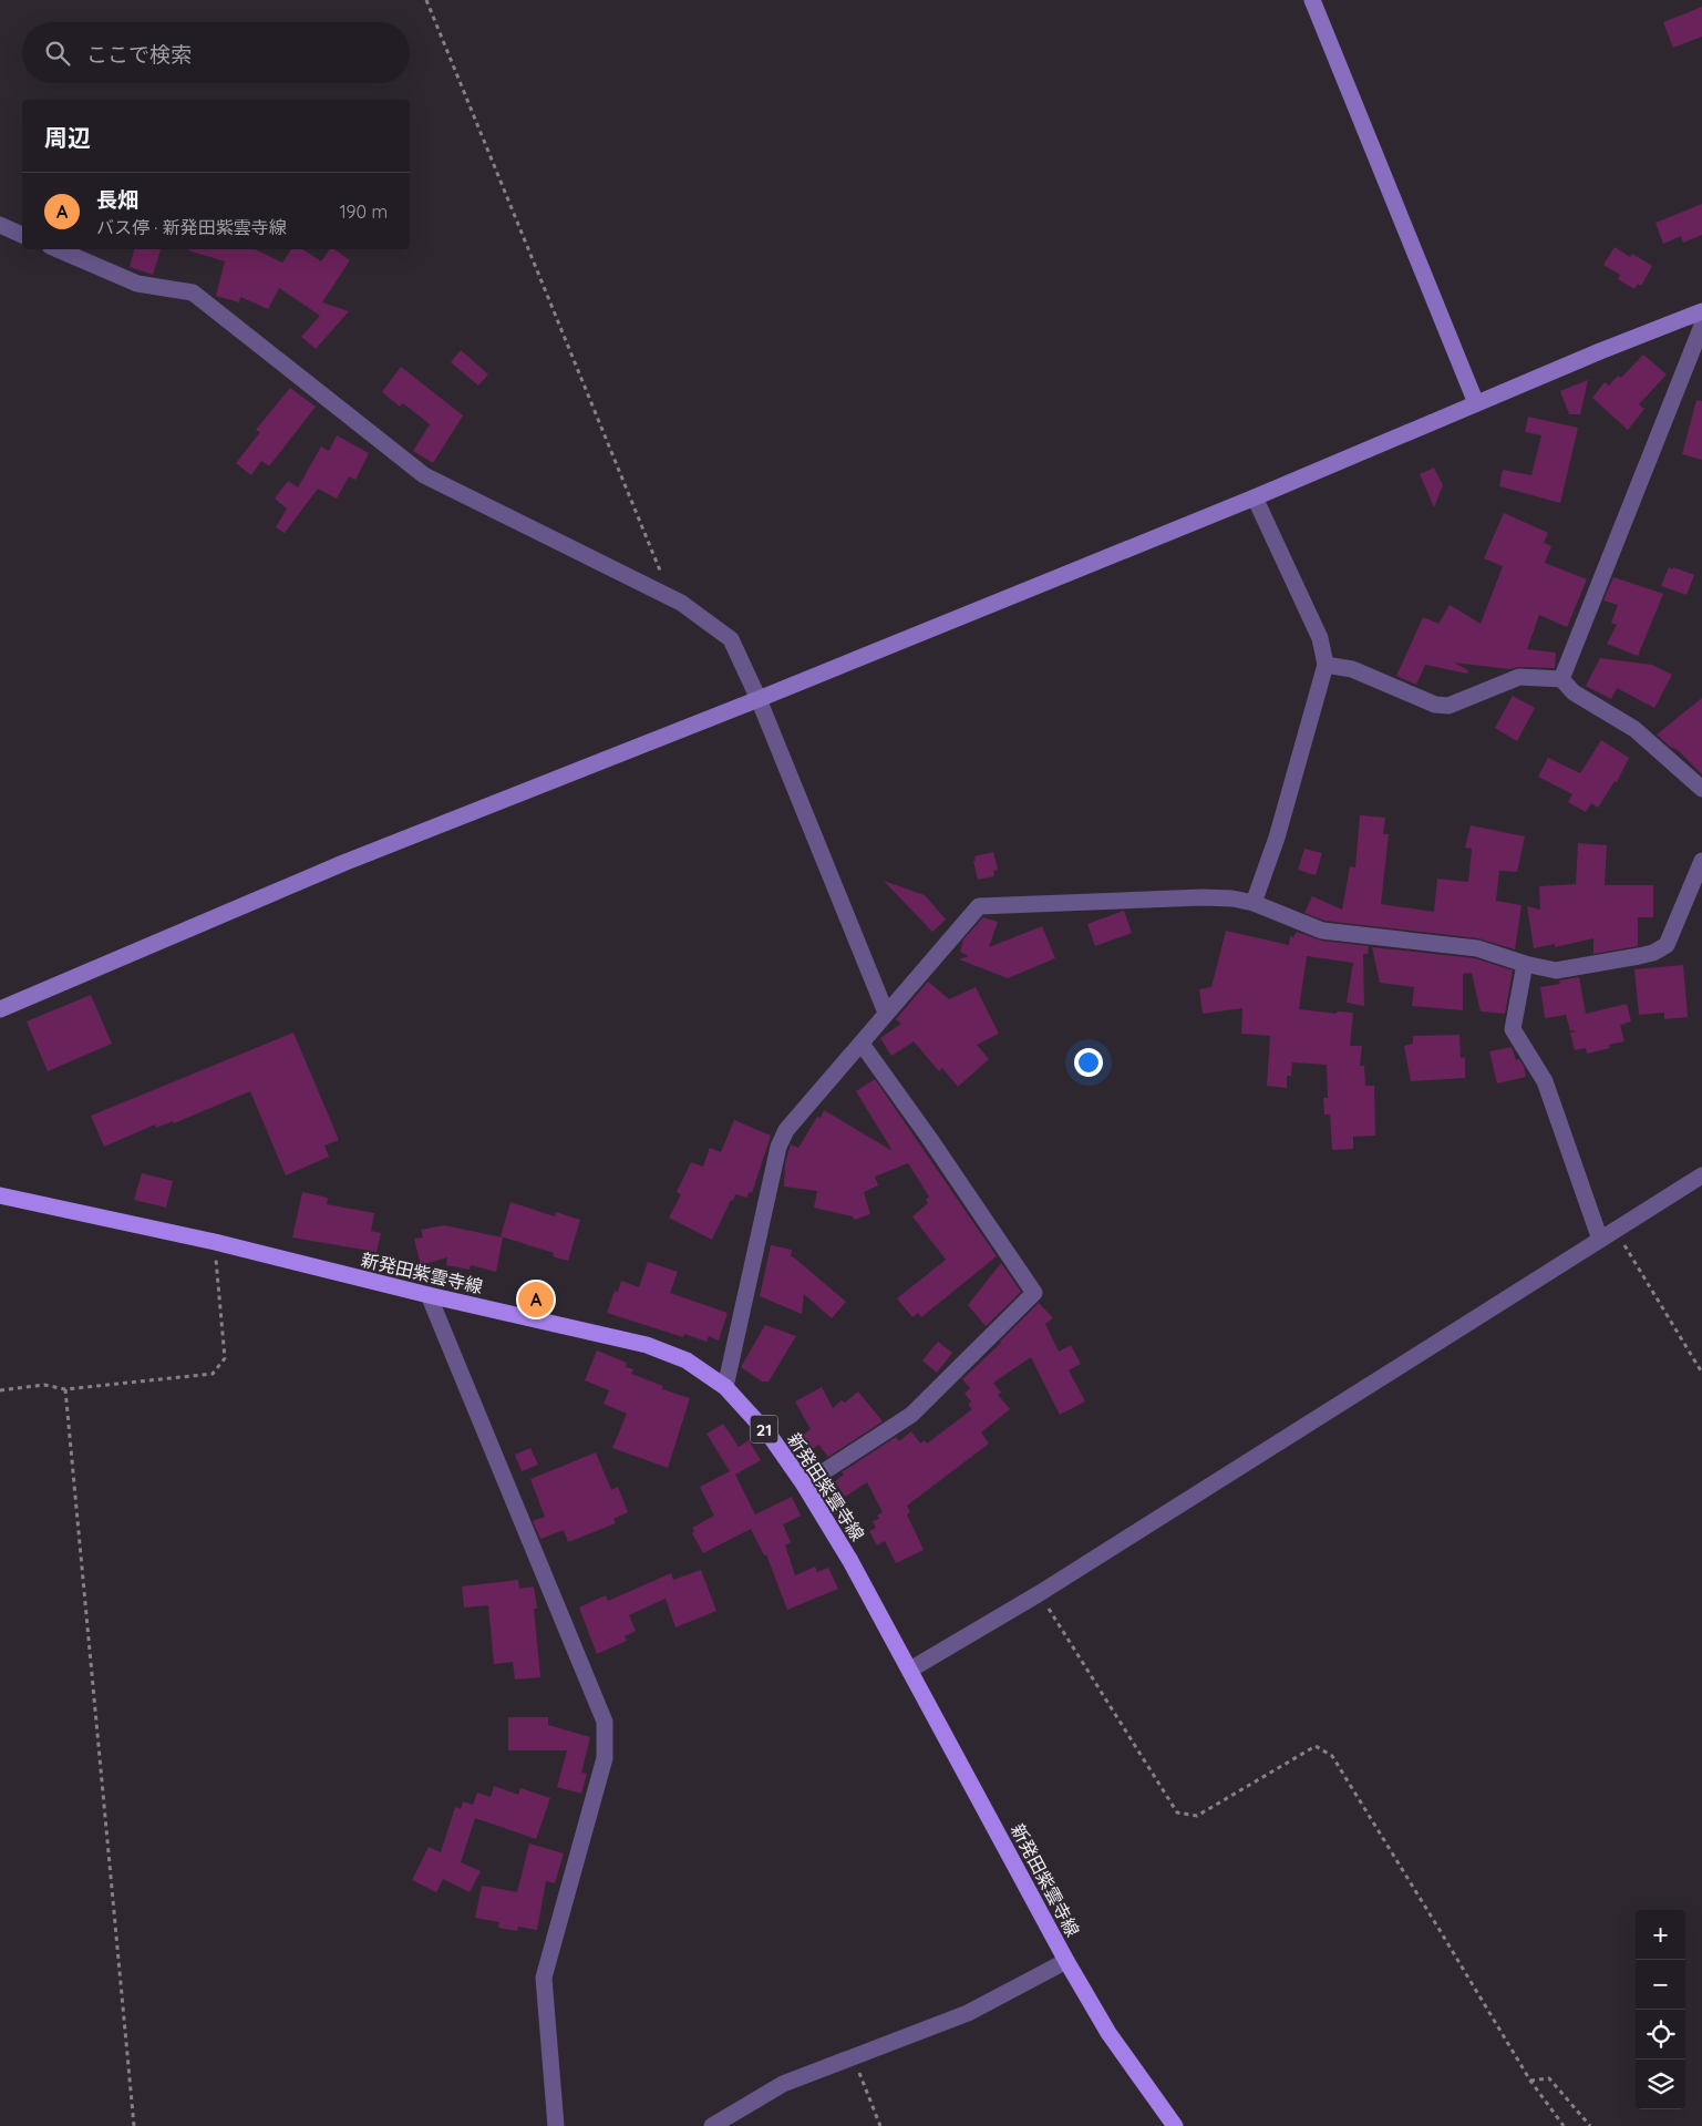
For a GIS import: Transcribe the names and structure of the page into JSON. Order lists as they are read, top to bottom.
{
  "streets": {
    "main road": ["新発田紫雲寺線", "21"]
  },
  "page": {
    "search": "ここで検索",
    "heading": "周辺",
    "list": [
      {
        "mark": "A",
        "name": "長畑",
        "note": "バス停 · 新発田紫雲寺線",
        "value": "190 m"
      }
    ],
    "pins": "A",
    "map_buttons": ["+", "−"]
  }
}
